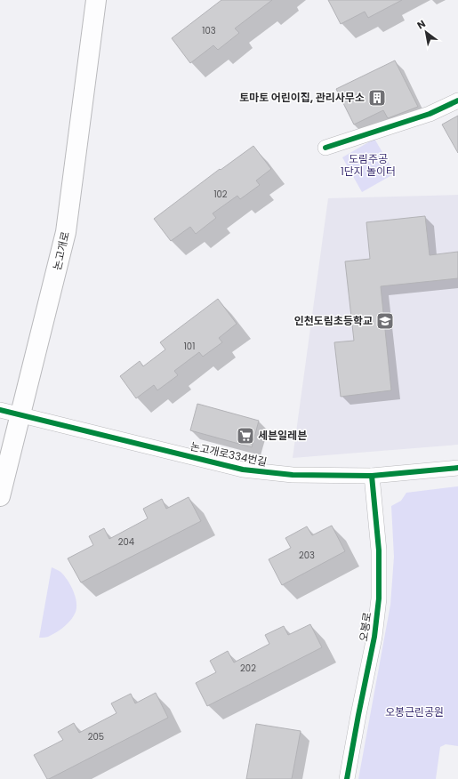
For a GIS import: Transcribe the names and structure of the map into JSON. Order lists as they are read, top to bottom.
{
  "streets": {
    "main road": ["논고개로"],
    "street": ["논고개로334번길", "오봉로"]
  },
  "crossings": [
    ["논고개로", "논고개로334번길"],
    ["논고개로334번길", "오봉로"]
  ],
  "parks": ["도림주공 1단지 놀이터", "오봉근린공원"],
  "places": {
    "building": ["토마토 어린이집, 관리사무소"],
    "school or university": ["인천도림초등학교"],
    "supermarket": ["세븐일레븐"]
  },
  "house_numbers": [
    "103",
    "102",
    "101",
    "204",
    "203",
    "202",
    "205"
  ],
  "north": "top left"
}
